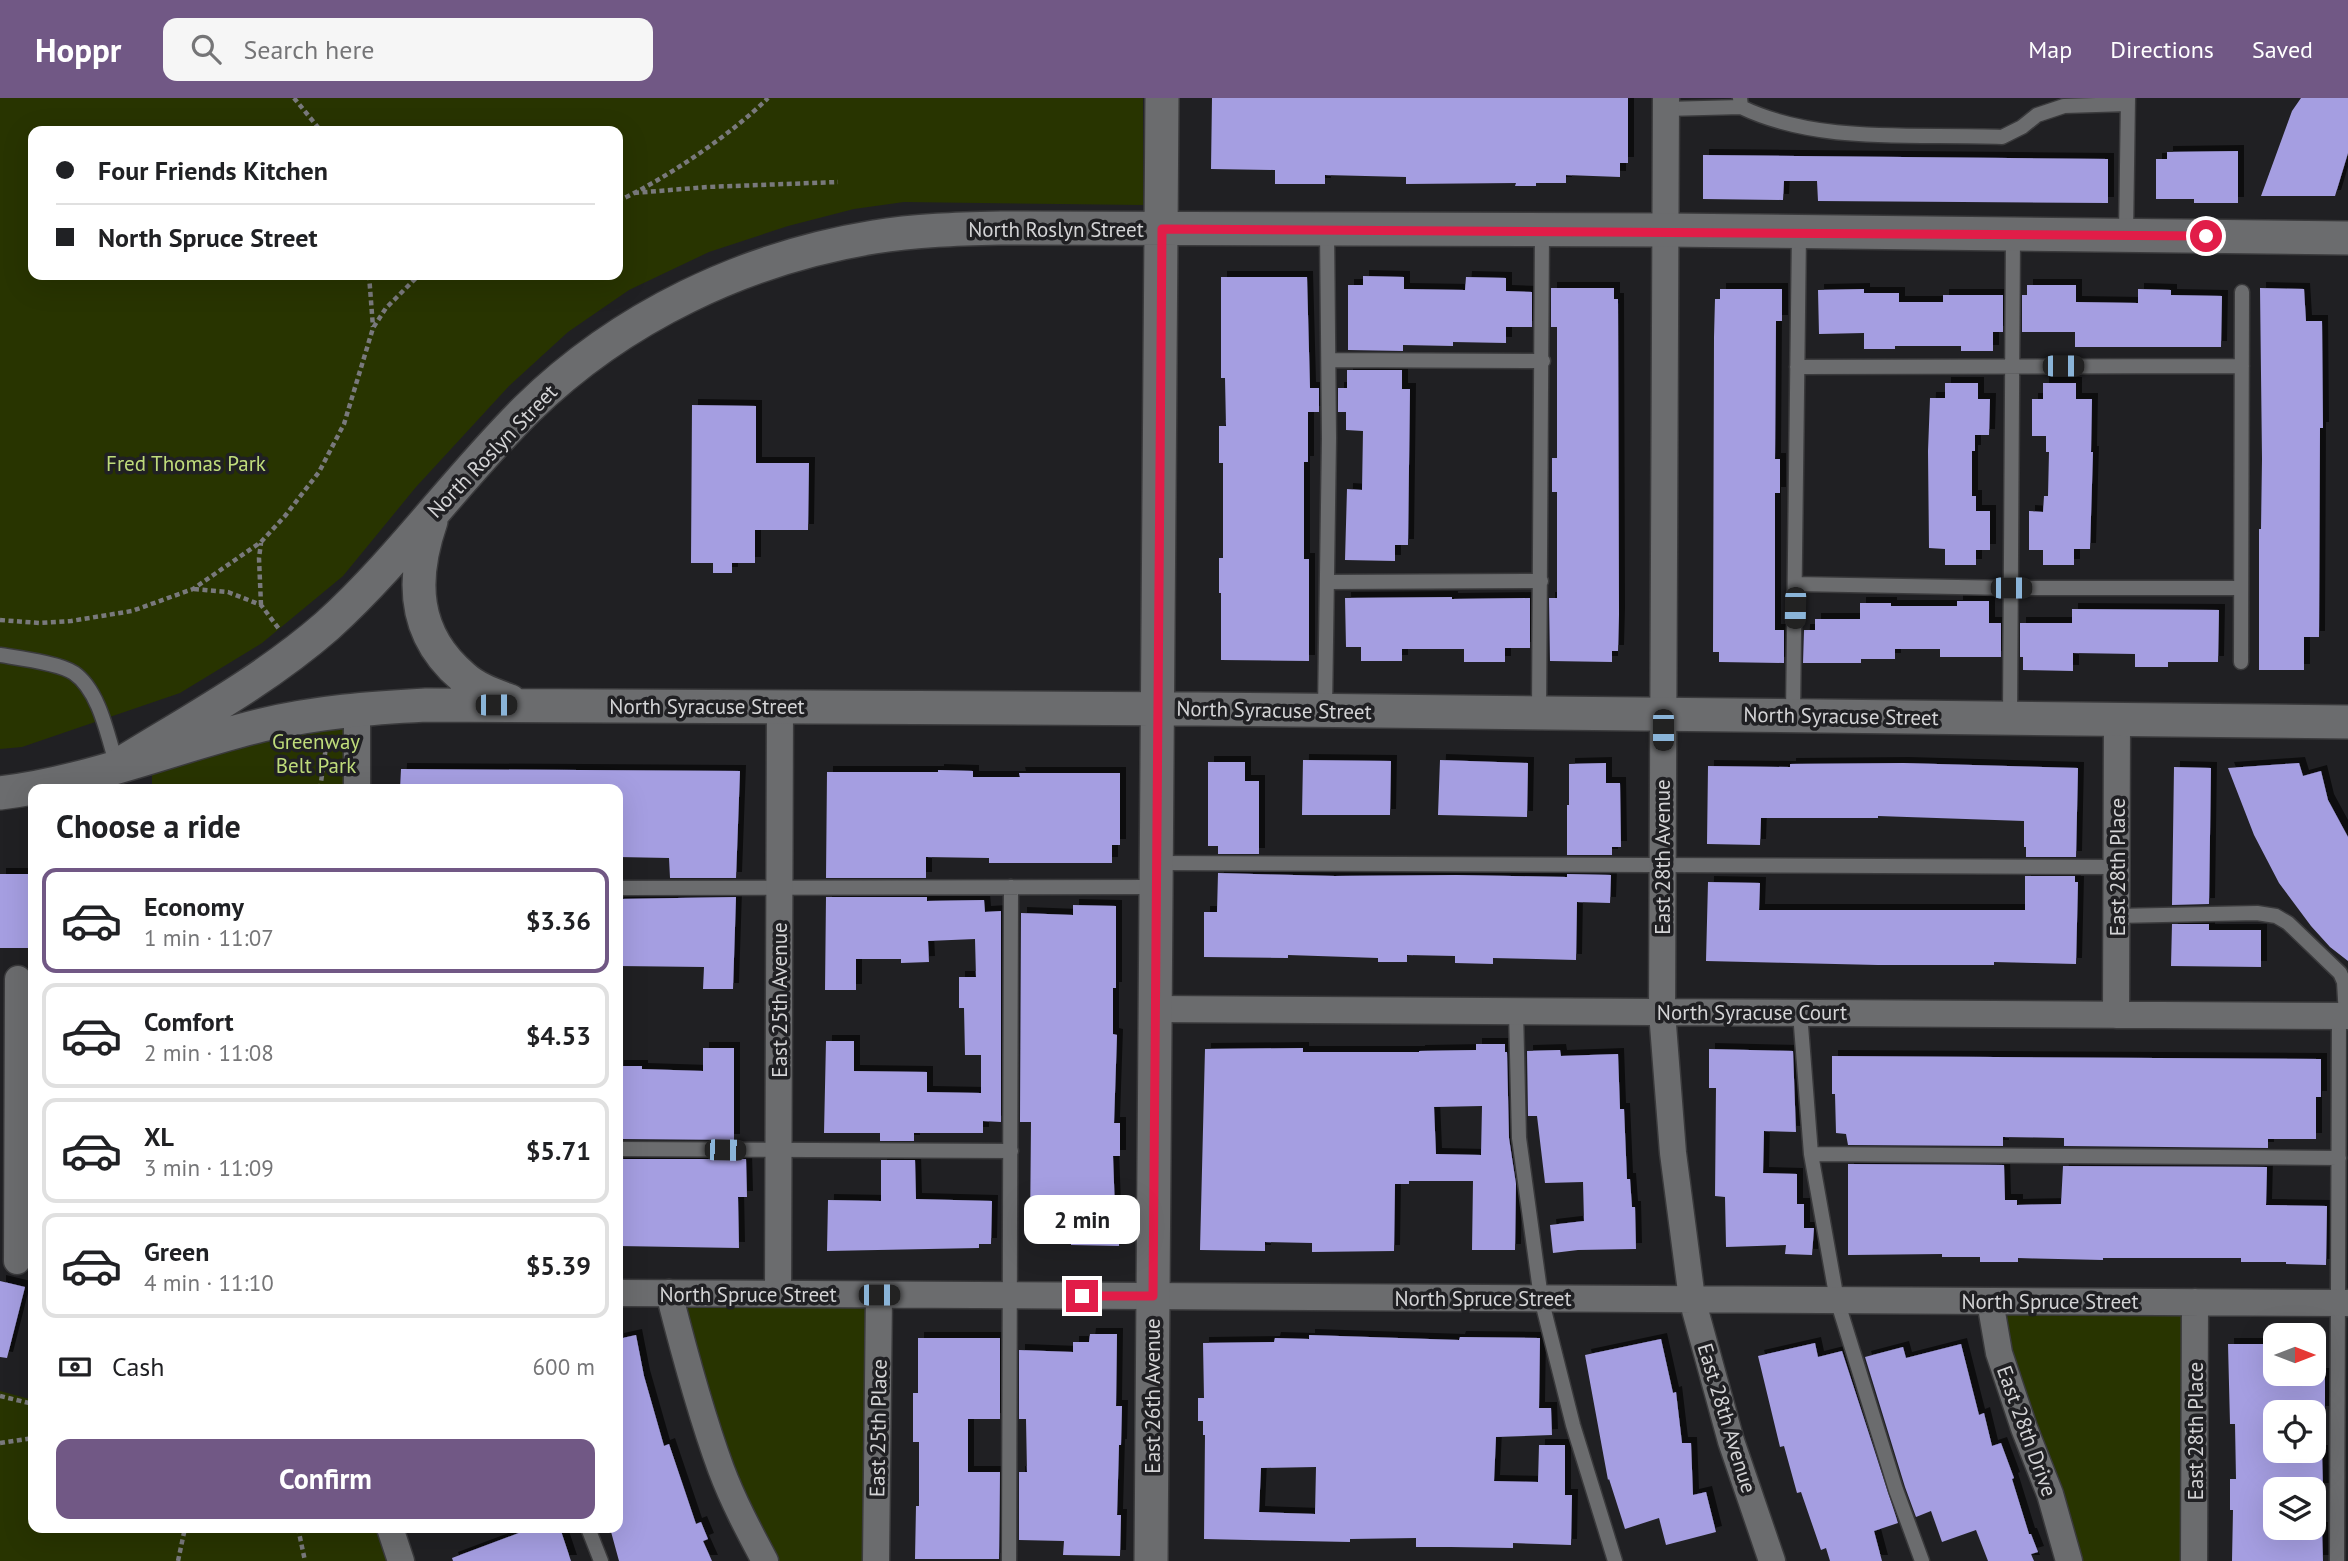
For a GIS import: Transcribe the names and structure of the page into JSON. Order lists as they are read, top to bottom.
{
  "streets": {
    "street": [
      "North Roslyn Street",
      "North Syracuse Street",
      "East 28th Avenue",
      "East 28th Place",
      "East 25th Avenue",
      "North Syracuse Court",
      "North Spruce Street",
      "East 26th Avenue",
      "East 25th Place",
      "East 28th Drive"
    ]
  },
  "crossings": [
    ["North Roslyn Street", "North Syracuse Street"],
    ["North Roslyn Street", "East 28th Avenue"],
    ["North Roslyn Street", "East 26th Avenue"],
    ["North Syracuse Street", "East 28th Avenue"],
    ["North Syracuse Street", "East 28th Place"],
    ["North Syracuse Street", "East 25th Avenue"],
    ["North Syracuse Street", "East 26th Avenue"],
    ["East 28th Avenue", "North Syracuse Court"],
    ["East 28th Avenue", "North Spruce Street"],
    ["East 28th Place", "North Syracuse Court"],
    ["East 28th Place", "North Spruce Street"],
    ["East 25th Avenue", "North Spruce Street"],
    ["North Syracuse Court", "East 26th Avenue"],
    ["North Spruce Street", "East 26th Avenue"],
    ["North Spruce Street", "East 25th Place"],
    ["North Spruce Street", "East 28th Drive"]
  ],
  "parks": ["Fred Thomas Park", "Greenway Belt Park"],
  "north": "right",
  "page": {
    "header": "Hoppr",
    "search": "Search here",
    "nav": ["Map", "Directions", "Saved"],
    "banner": ["Four Friends Kitchen", "North Spruce Street"],
    "heading": "Choose a ride",
    "list": [
      {
        "name": "Economy",
        "note": "1 min · 11:07",
        "value": "$3.36"
      },
      {
        "name": "Comfort",
        "note": "2 min · 11:08",
        "value": "$4.53"
      },
      {
        "name": "XL",
        "note": "3 min · 11:09",
        "value": "$5.71"
      },
      {
        "name": "Green",
        "note": "4 min · 11:10",
        "value": "$5.39"
      }
    ],
    "bubble": "2 min",
    "pay": ["Cash", "600 m"],
    "buttons": "Confirm"
  }
}
